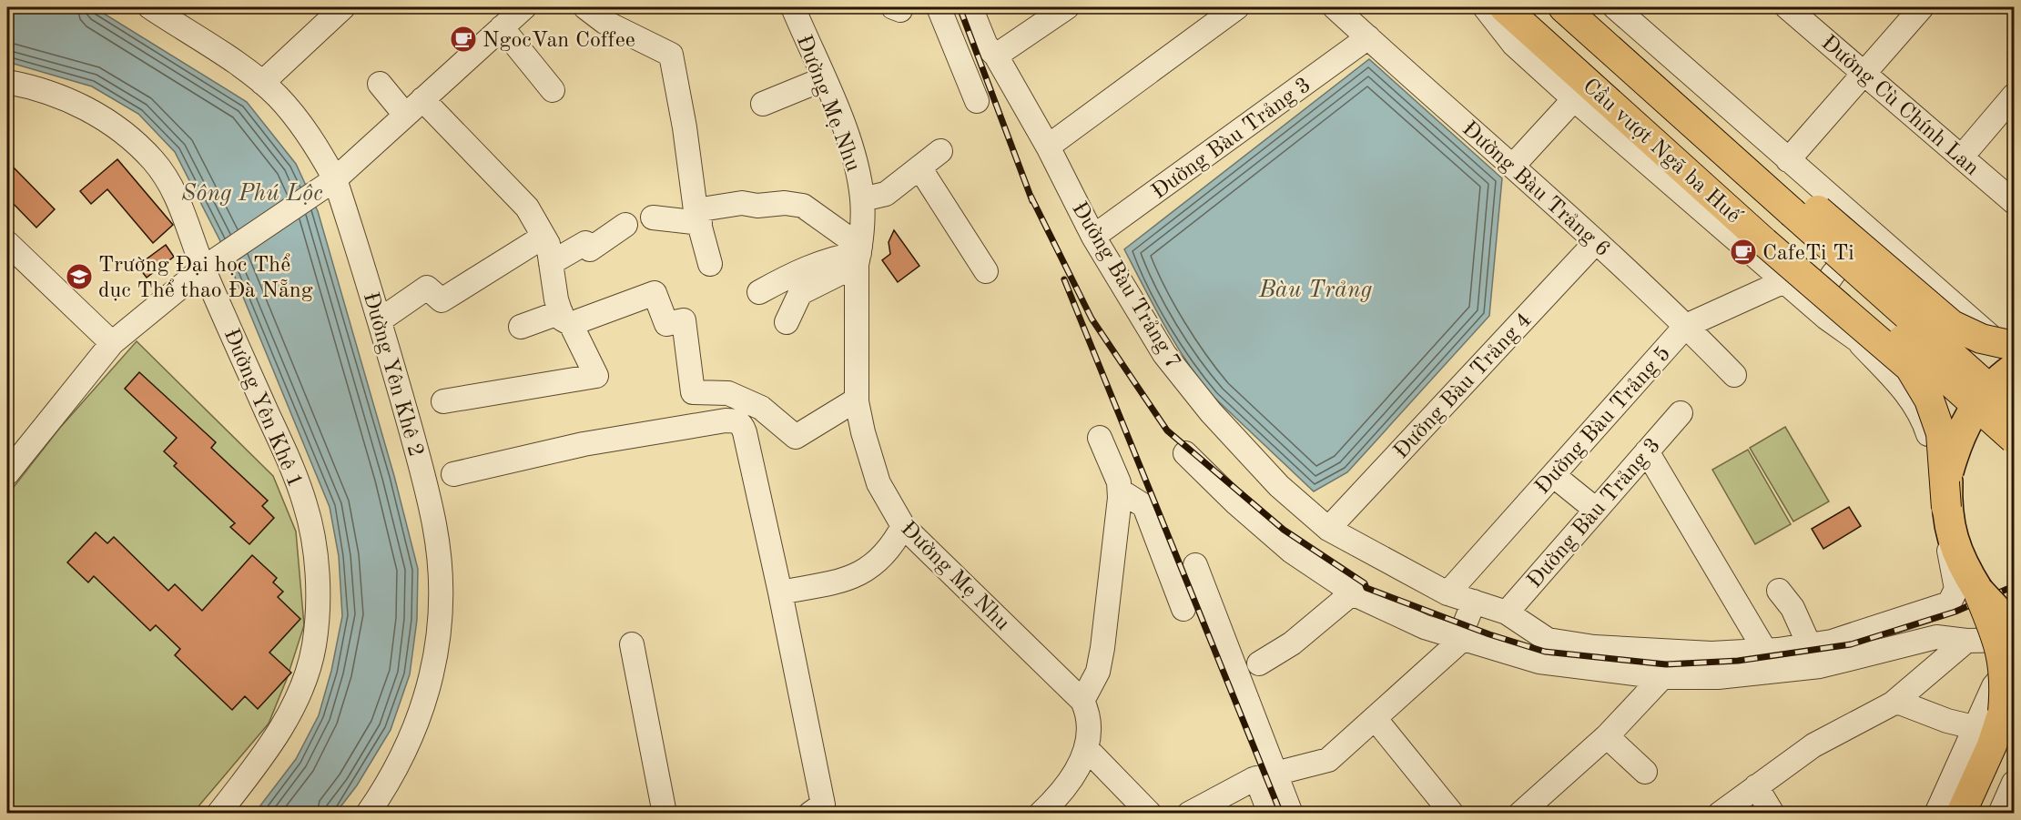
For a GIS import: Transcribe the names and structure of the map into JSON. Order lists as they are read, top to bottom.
{
  "streets": {
    "highway": ["Cầu vượt Ngã ba Huế"],
    "street": [
      "Đường Mẹ Nhu",
      "Đường Cù Chính Lan",
      "Đường Bàu Trảng 3",
      "Đường Bàu Trảng 6",
      "Đường Bàu Trảng 7",
      "Đường Yên Khê 2",
      "Đường Bàu Trảng 4",
      "Đường Yên Khê 1",
      "Đường Bàu Trảng 5"
    ]
  },
  "crossings": [
    ["Đường Bàu Trảng 3", "Đường Bàu Trảng 6"],
    ["Đường Bàu Trảng 3", "Đường Bàu Trảng 7"],
    ["Cầu vượt Ngã ba Huế", "Đường Bàu Trảng 7"],
    ["Đường Bàu Trảng 6", "Đường Bàu Trảng 4"],
    ["Đường Bàu Trảng 6", "Đường Bàu Trảng 5"],
    ["Đường Bàu Trảng 7", "Đường Bàu Trảng 4"],
    ["Đường Bàu Trảng 7", "Đường Bàu Trảng 5"]
  ],
  "water": ["Sông Phú Lộc", "Bàu Trảng"],
  "places": {
    "cafe": ["NgocVan Coffee", "CafeTi Ti"],
    "school or university": ["Trường Đại học Thể dục Thể thao Đà Nẵng"]
  }
}
